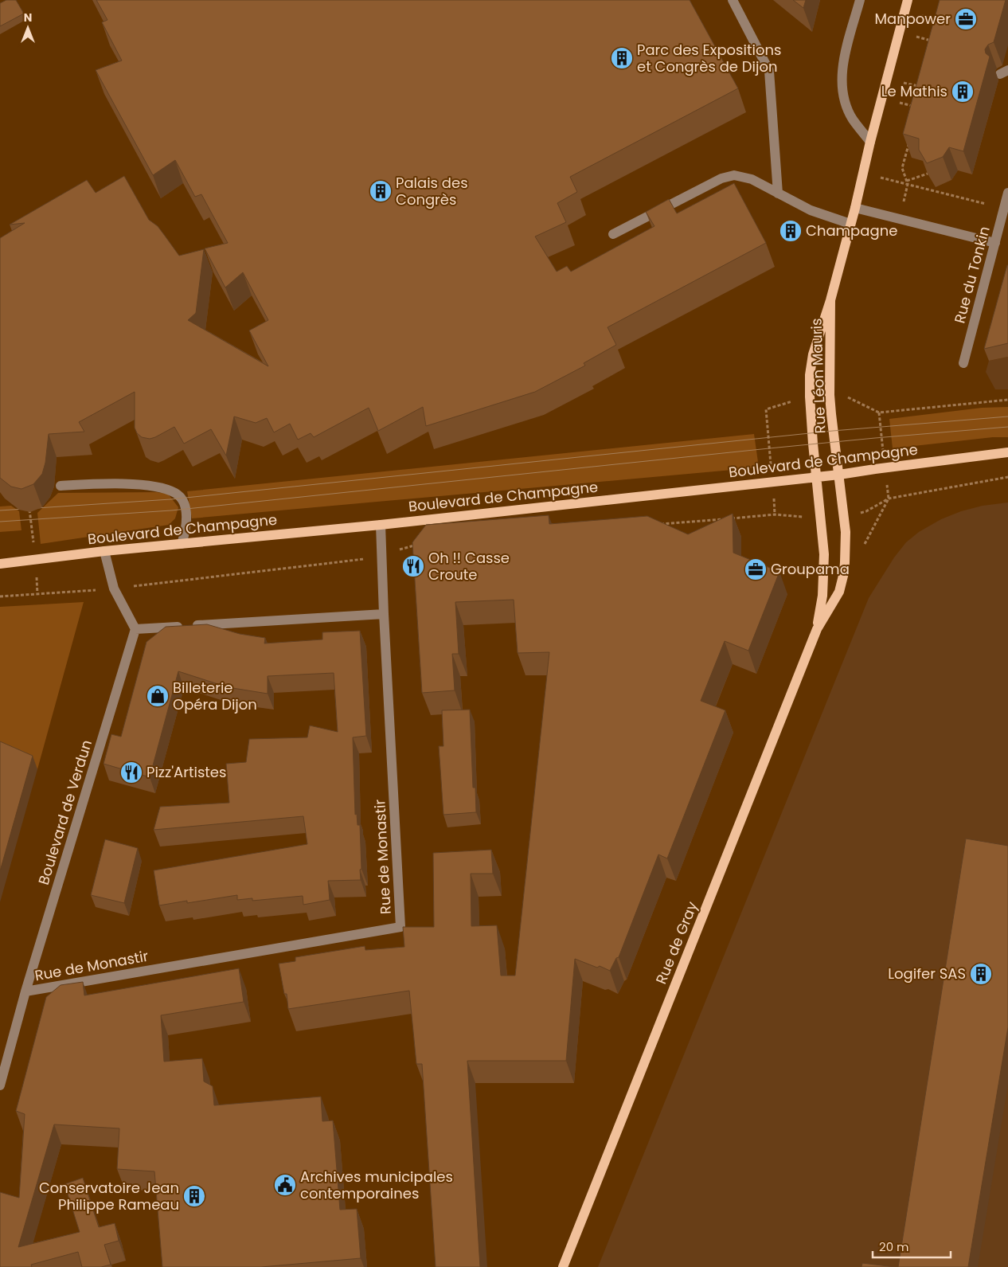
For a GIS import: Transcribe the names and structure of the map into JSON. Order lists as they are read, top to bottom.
{
  "streets": {
    "main road": ["Rue Léon Mauris", "Boulevard de Champagne", "Rue de Gray"],
    "street": ["Rue du Tonkin", "Boulevard de Verdun", "Rue de Monastir"]
  },
  "crossings": [
    ["Rue Léon Mauris", "Boulevard de Champagne"],
    ["Rue Léon Mauris", "Rue de Gray"],
    ["Boulevard de Champagne", "Rue de Monastir"],
    ["Boulevard de Champagne", "Rue de Gray"],
    ["Boulevard de Verdun", "Rue de Monastir"]
  ],
  "places": {
    "office": ["Manpower", "Groupama"],
    "building": [
      "Parc des Expositions et Congrès de Dijon",
      "Le Mathis",
      "Palais des Congrès",
      "Champagne",
      "Logifer SAS",
      "Conservatoire Jean Philippe Rameau"
    ],
    "restaurant": ["Oh !! Casse Croute", "Pizz'Artistes"],
    "shop": ["Billeterie Opéra Dijon"],
    "public building": ["Archives municipales contemporaines"]
  },
  "scale_bar": "20 m",
  "north": "top"
}
